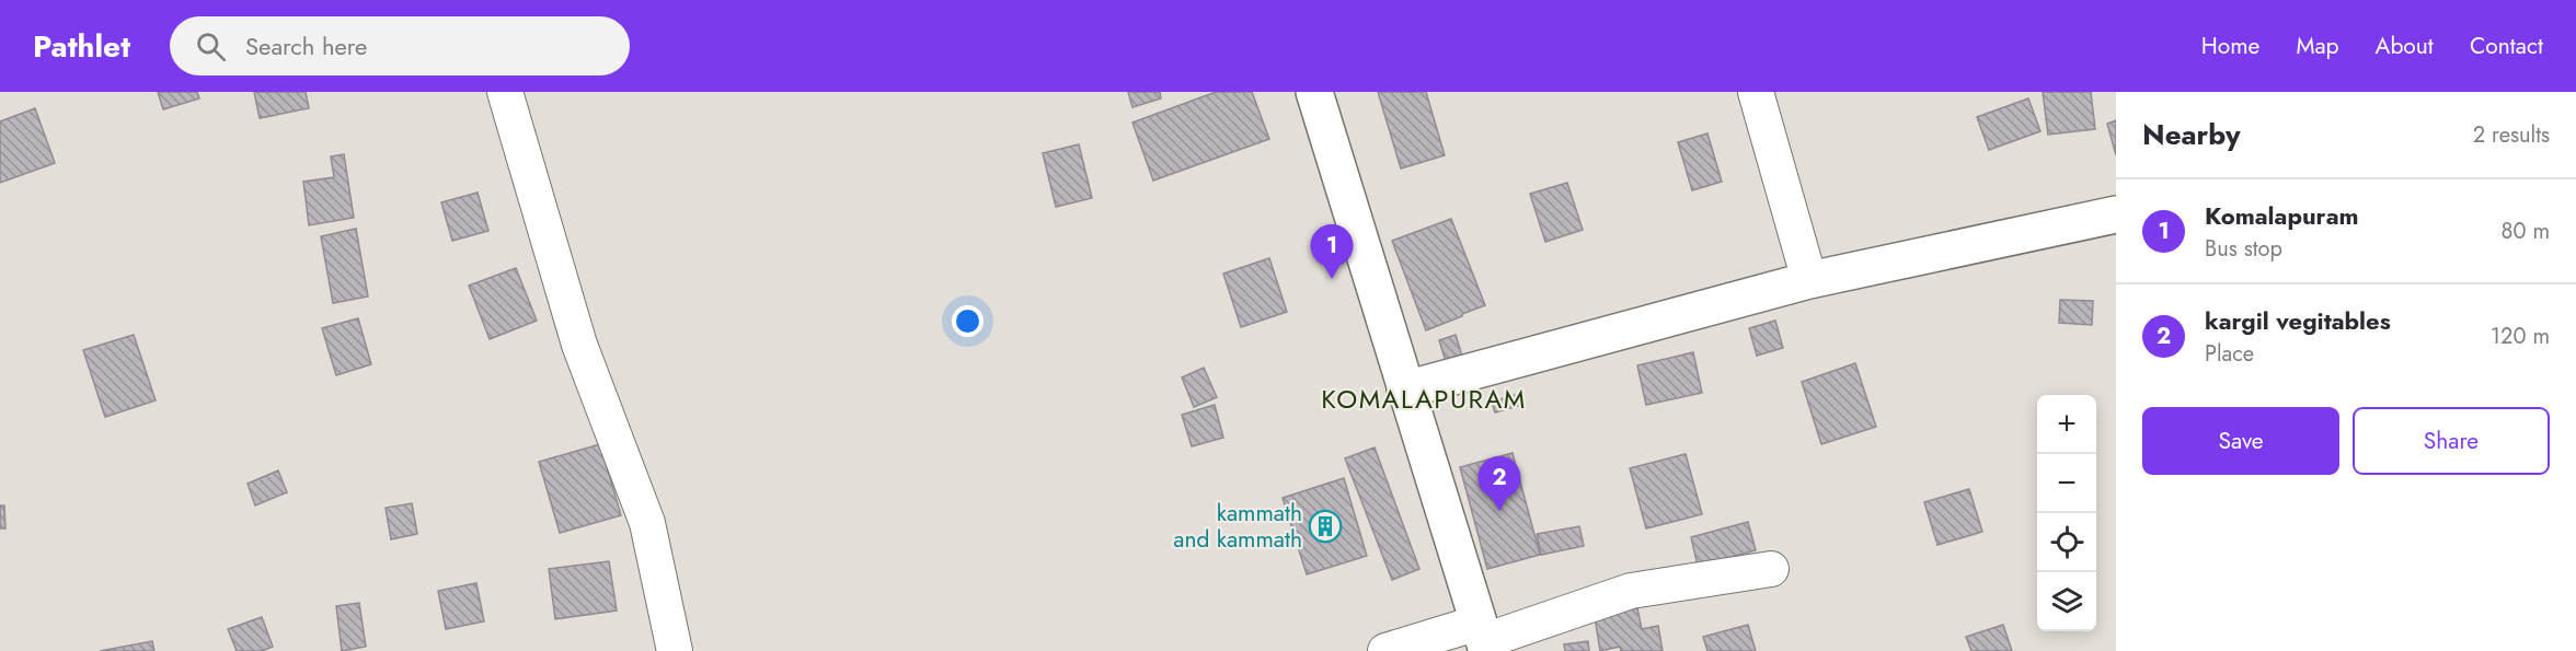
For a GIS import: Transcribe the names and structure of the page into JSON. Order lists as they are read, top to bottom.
{
  "districts": ["KOMALAPURAM"],
  "places": {
    "building": ["kammath and kammath"]
  },
  "page": {
    "header": "Pathlet",
    "search": "Search here",
    "nav": [
      "Home",
      "Map",
      "About",
      "Contact"
    ],
    "heading": ["Nearby", "2 results"],
    "list": [
      {
        "mark": "1",
        "name": "Komalapuram",
        "note": "Bus stop",
        "value": "80 m"
      },
      {
        "mark": "2",
        "name": "kargil vegitables",
        "note": "Place",
        "value": "120 m"
      }
    ],
    "pins": ["1", "2"],
    "buttons": ["Save", "Share"],
    "map_buttons": ["+", "−"]
  }
}
